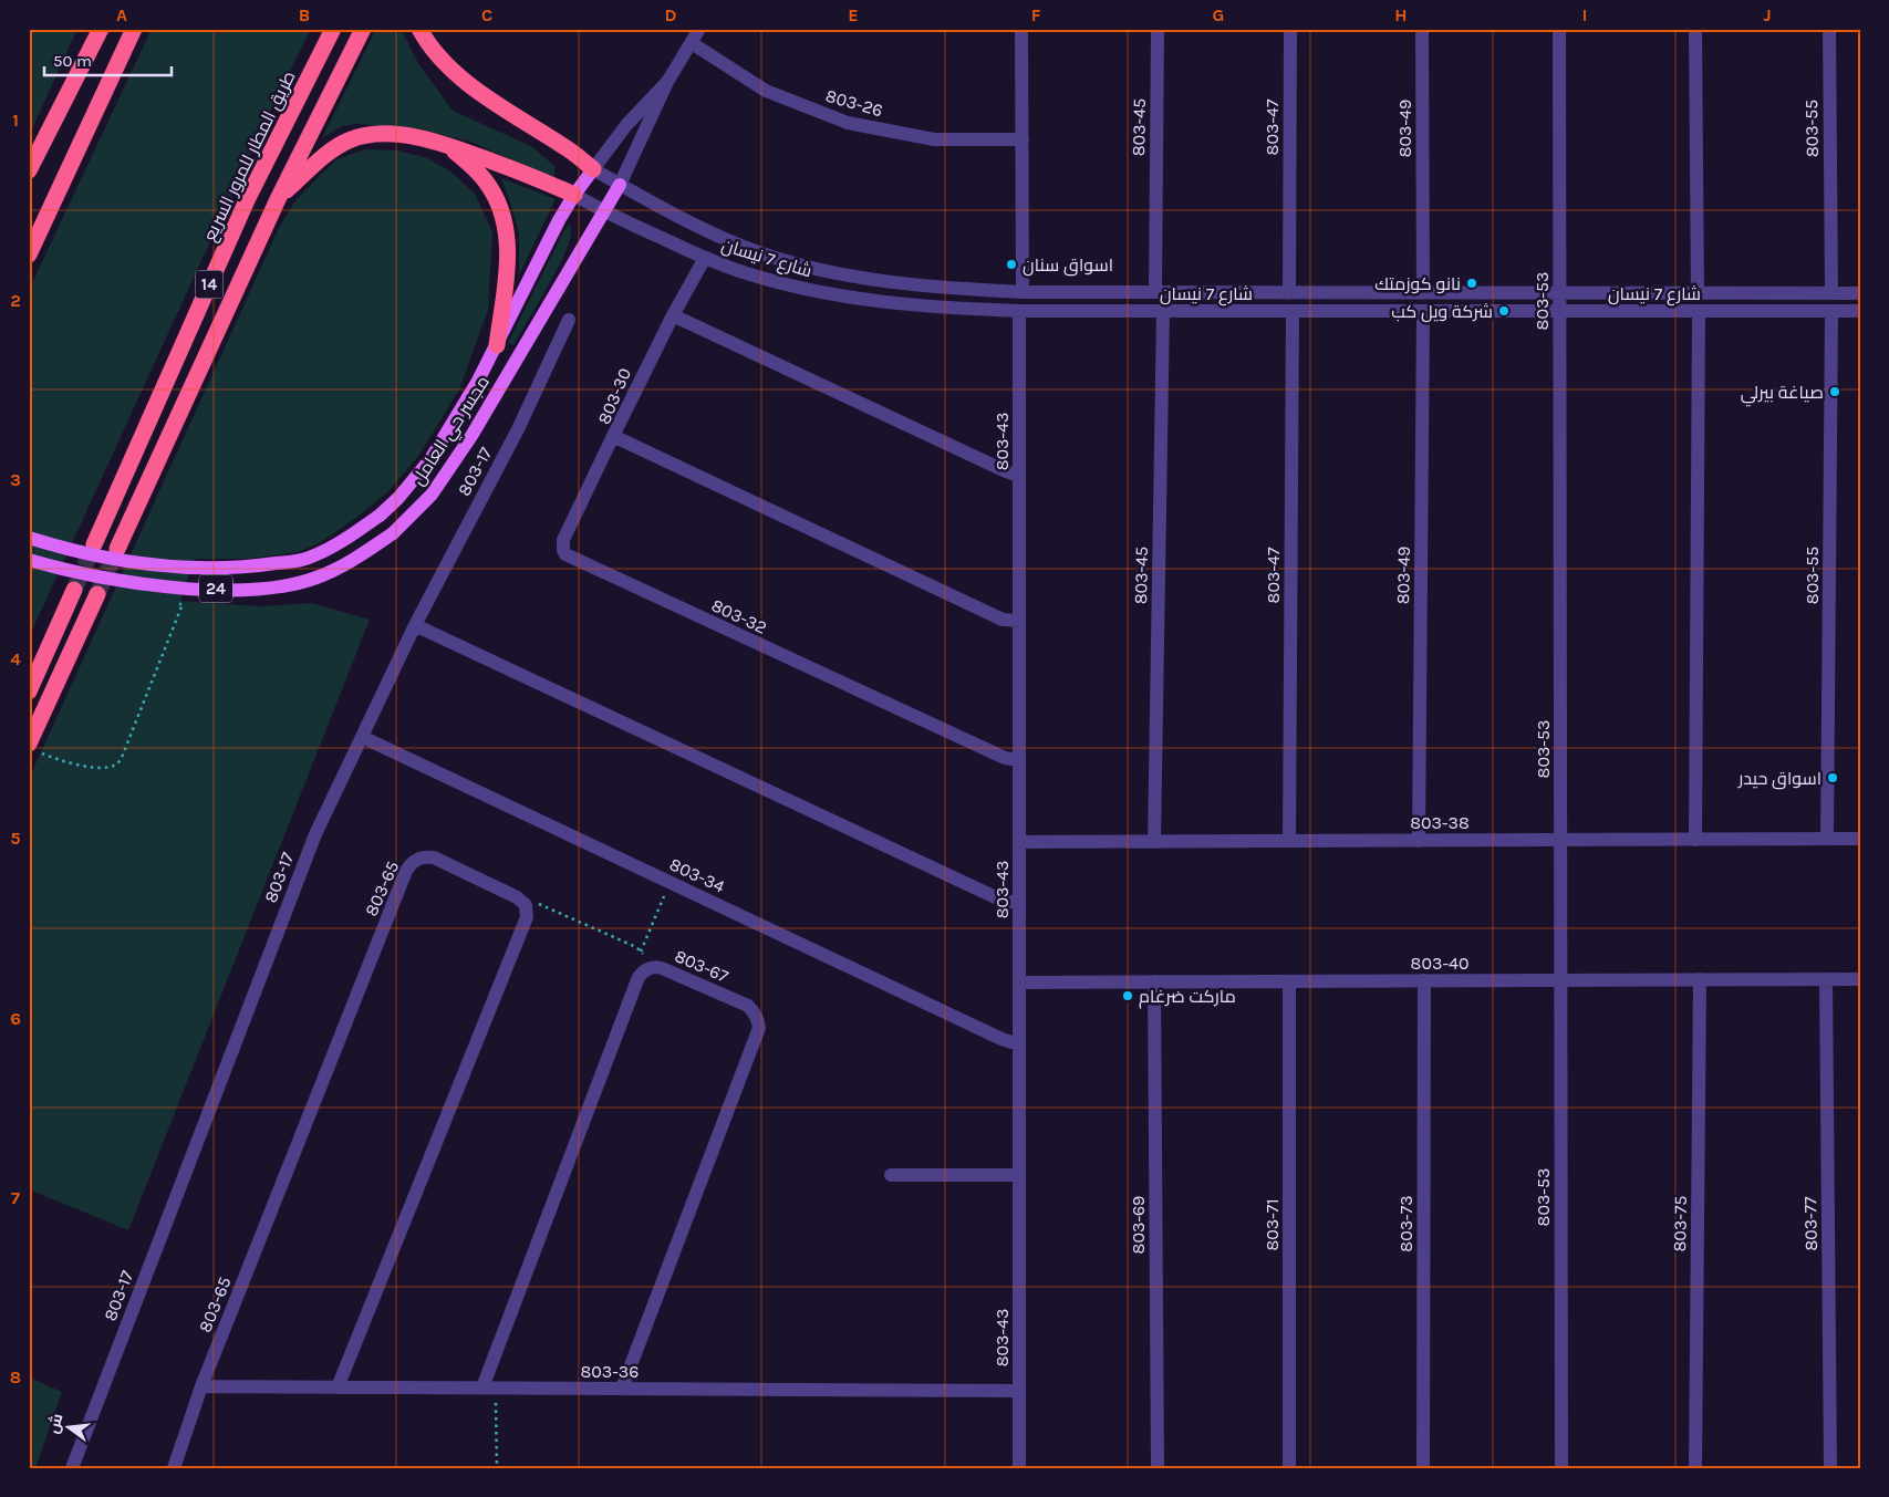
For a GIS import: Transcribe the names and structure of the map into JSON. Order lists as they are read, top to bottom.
{
  "streets": {
    "highway": ["طريق المطار للمرور السريع", "14"],
    "main road": ["مجسر حي العامل", "24"],
    "street": [
      "803-26",
      "803-45",
      "803-47",
      "803-49",
      "803-55",
      "شارع 7 نيسان",
      "803-53",
      "803-30",
      "803-43",
      "803-17",
      "803-32",
      "803-38",
      "803-34",
      "803-65",
      "803-40",
      "803-67",
      "803-73",
      "803-75",
      "803-77",
      "803-69",
      "803-71",
      "803-36"
    ]
  },
  "crossings": [
    ["803-45", "شارع 7 نيسان"],
    ["803-45", "803-38"],
    ["803-47", "شارع 7 نيسان"],
    ["803-47", "803-38"],
    ["803-49", "شارع 7 نيسان"],
    ["803-49", "803-38"],
    ["803-55", "شارع 7 نيسان"],
    ["803-55", "803-38"],
    ["شارع 7 نيسان", "803-53"],
    ["شارع 7 نيسان", "803-30"],
    ["شارع 7 نيسان", "مجسر حي العامل"],
    ["شارع 7 نيسان", "803-43"],
    ["803-53", "803-38"],
    ["803-53", "803-40"],
    ["803-30", "803-43"],
    ["803-30", "803-32"],
    ["803-43", "803-32"],
    ["803-43", "803-38"],
    ["803-43", "803-34"],
    ["803-43", "803-40"],
    ["803-43", "803-36"],
    ["803-17", "803-34"],
    ["803-65", "803-36"],
    ["803-40", "803-73"],
    ["803-40", "803-75"],
    ["803-40", "803-77"],
    ["803-40", "803-69"],
    ["803-40", "803-71"],
    ["803-67", "803-36"]
  ],
  "places": [
    "اسواق سنان",
    "نانو كوزمتك",
    "شركة ويل كب",
    "صياغة بيرلي",
    "اسواق حيدر",
    "ماركت ضرغام"
  ],
  "scale_bar": "50 m",
  "north": "left",
  "grid": {
    "columns": [
      "A",
      "B",
      "C",
      "D",
      "E",
      "F",
      "G",
      "H",
      "I",
      "J"
    ],
    "rows": [
      "1",
      "2",
      "3",
      "4",
      "5",
      "6",
      "7",
      "8"
    ]
  }
}
